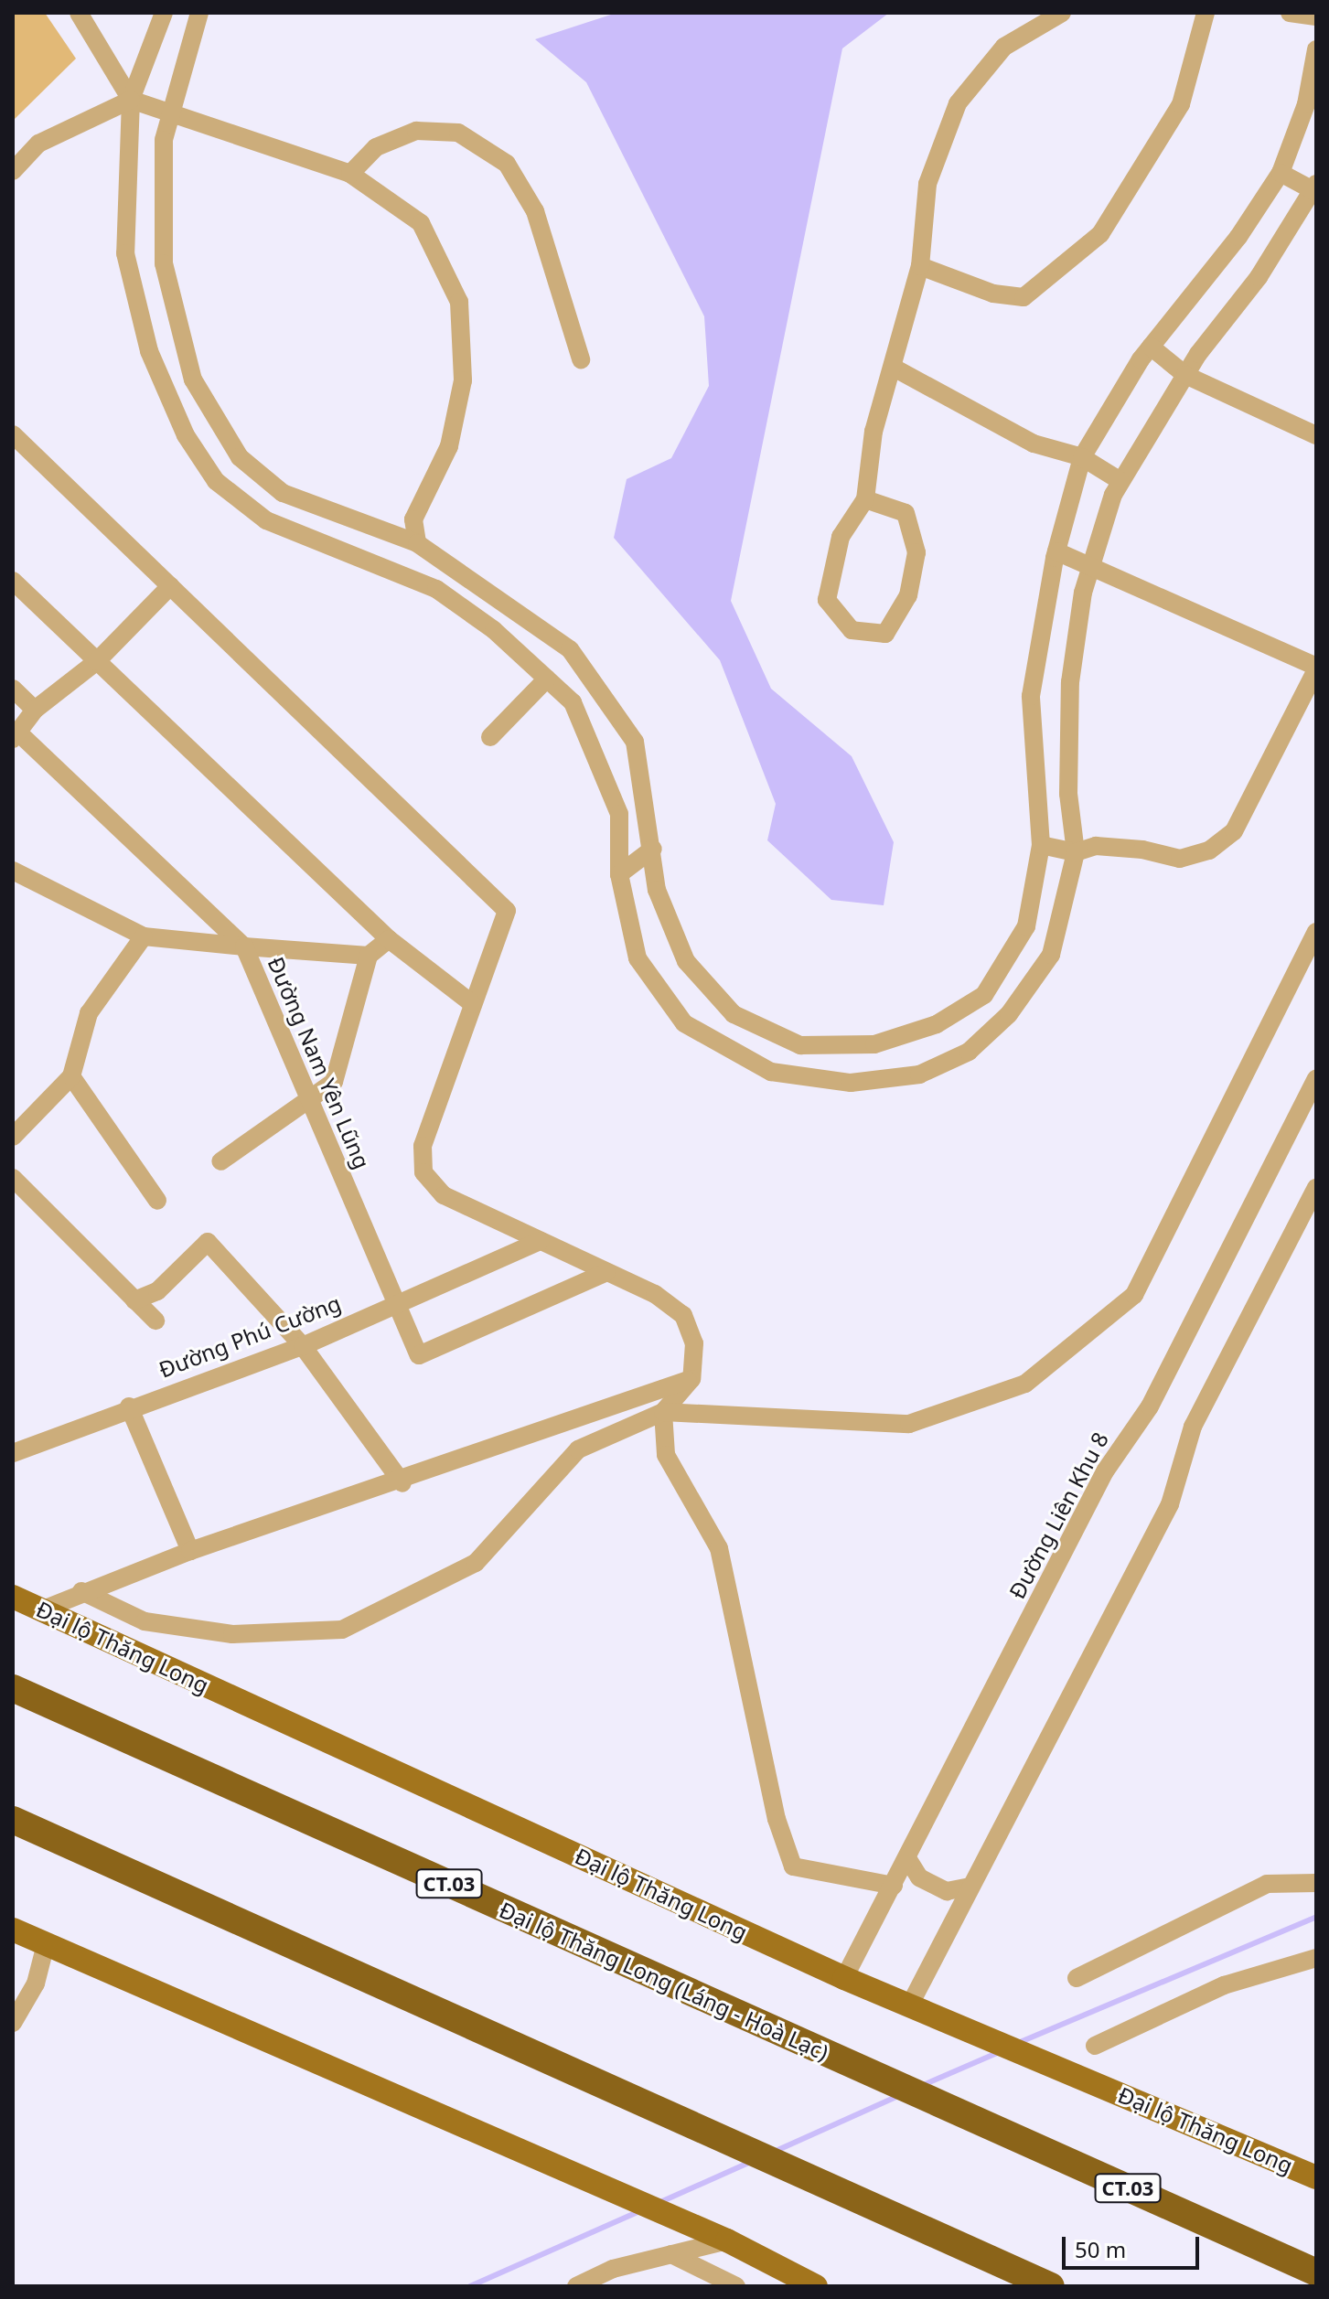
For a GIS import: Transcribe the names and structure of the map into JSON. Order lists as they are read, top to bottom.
{
  "streets": {
    "highway": ["CT.03", "Đại lộ Thăng Long (Láng - Hoà Lạc)"],
    "main road": ["Đại lộ Thăng Long"],
    "street": ["Đường Nam Yên Lũng", "Đường Phú Cường", "Đường Liên Khu 8"]
  },
  "crossings": [
    ["Đường Nam Yên Lũng", "Đường Phú Cường"],
    ["Đường Liên Khu 8", "Đại lộ Thăng Long"]
  ],
  "scale_bar": "50 m"
}
